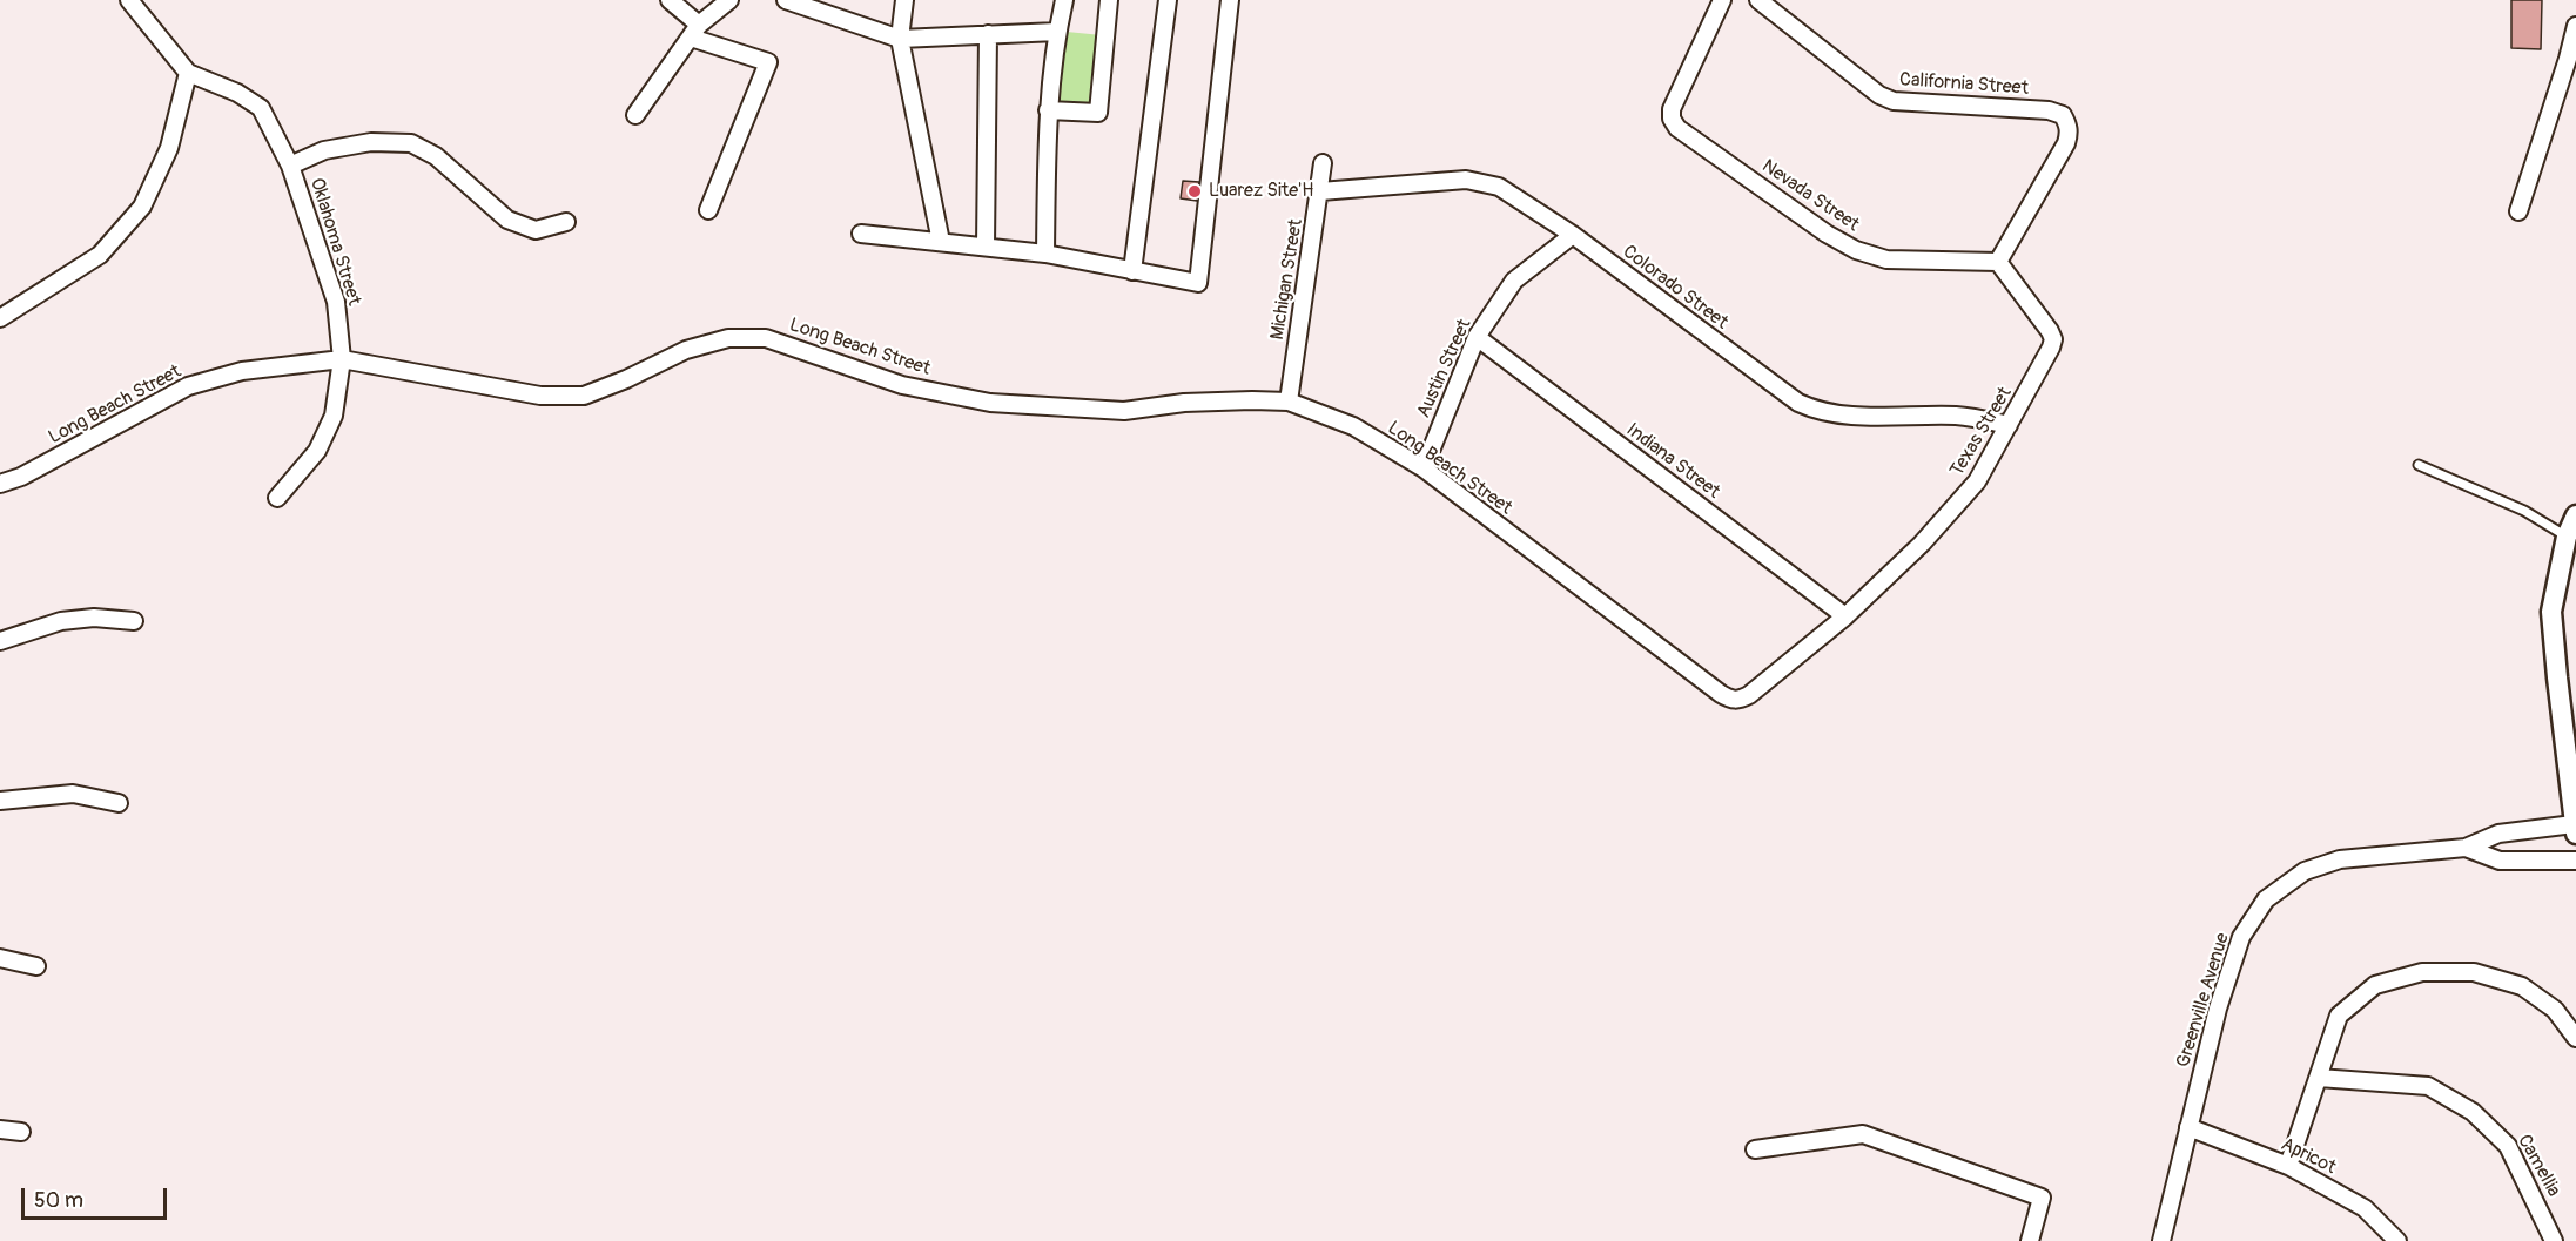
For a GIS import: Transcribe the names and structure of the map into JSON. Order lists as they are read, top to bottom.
{
  "streets": {
    "street": [
      "California Street",
      "Nevada Street",
      "Oklahoma Street",
      "Michigan Street",
      "Colorado Street",
      "Long Beach Street",
      "Austin Street",
      "Texas Street",
      "Indiana Street",
      "Greenville Avenue",
      "Apricot",
      "Camellia"
    ]
  },
  "crossings": [
    ["California Street", "Nevada Street"],
    ["California Street", "Texas Street"],
    ["Nevada Street", "Texas Street"],
    ["Oklahoma Street", "Long Beach Street"],
    ["Michigan Street", "Colorado Street"],
    ["Michigan Street", "Long Beach Street"],
    ["Colorado Street", "Austin Street"],
    ["Colorado Street", "Texas Street"],
    ["Long Beach Street", "Austin Street"],
    ["Long Beach Street", "Texas Street"],
    ["Austin Street", "Indiana Street"],
    ["Texas Street", "Indiana Street"],
    ["Greenville Avenue", "Apricot"]
  ],
  "places": ["Luarez Site'H"],
  "scale_bar": "50 m"
}
